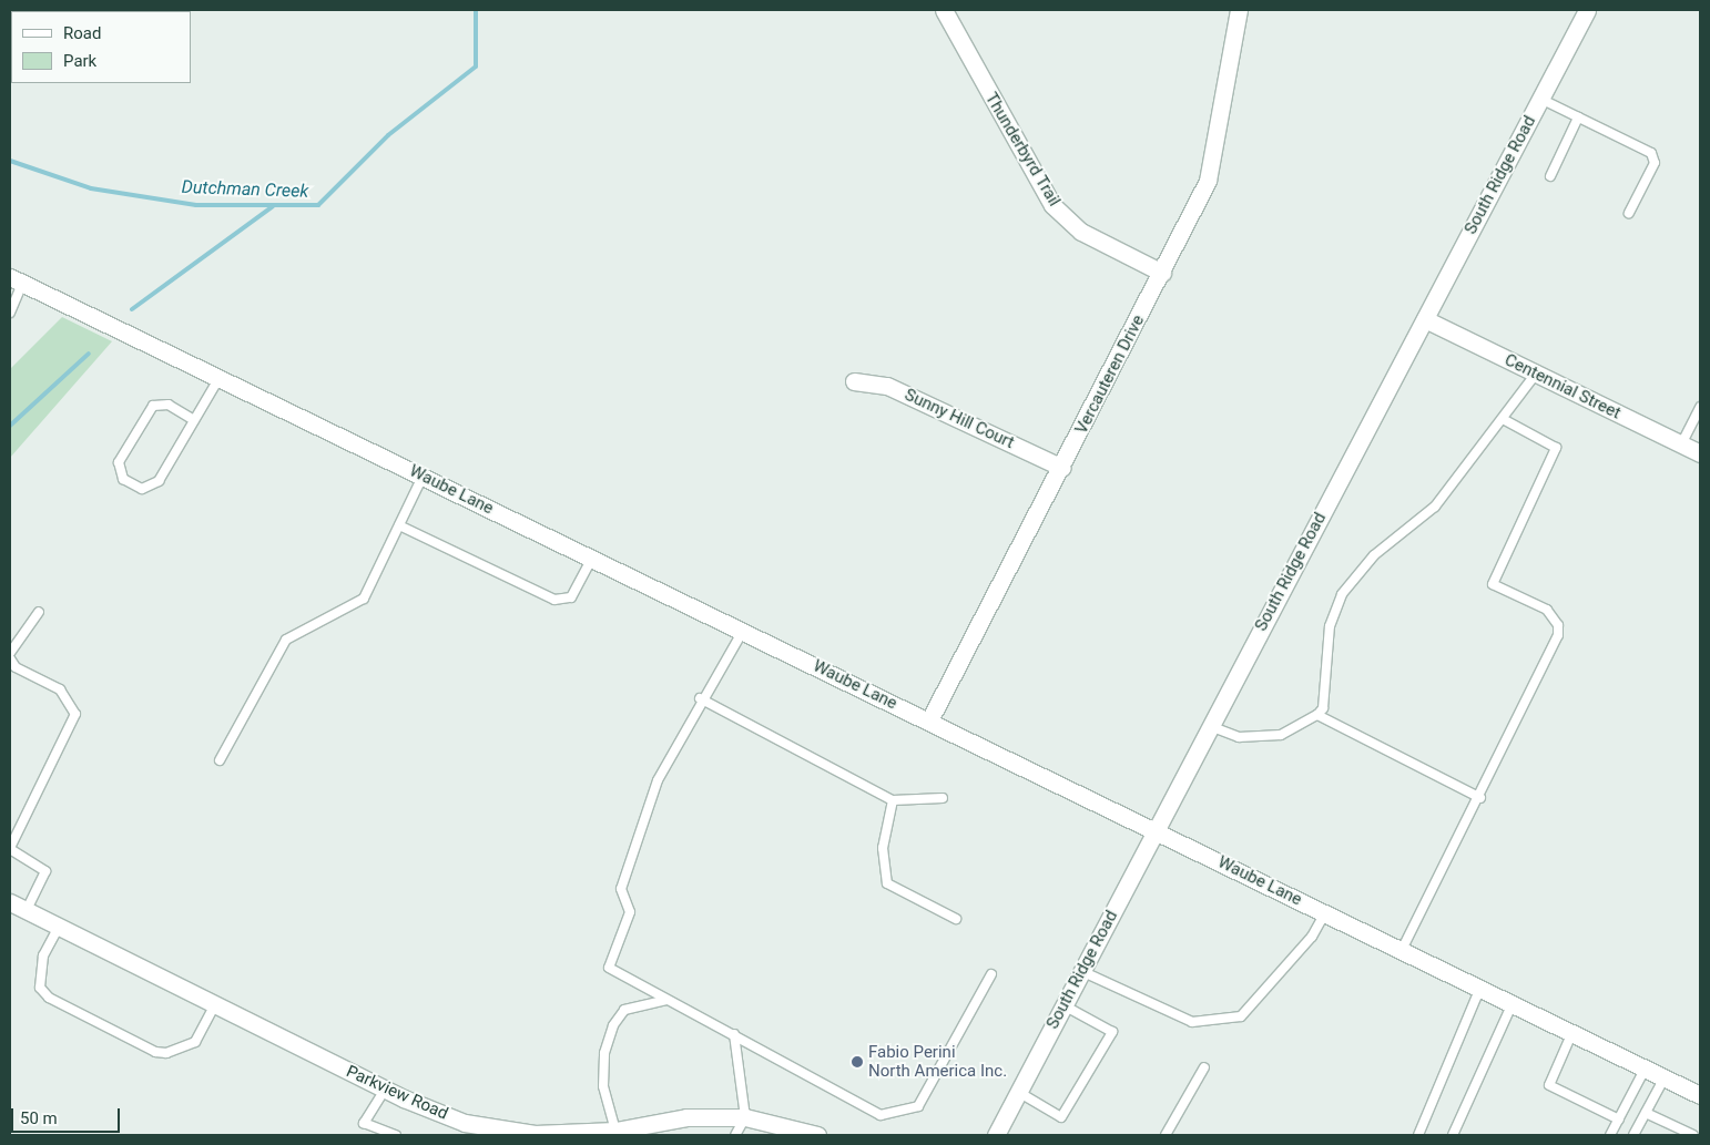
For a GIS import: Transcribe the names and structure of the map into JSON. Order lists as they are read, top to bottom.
{
  "streets": {
    "street": [
      "Thunderbyrd Trail",
      "South Ridge Road",
      "Vercauteren Drive",
      "Centennial Street",
      "Sunny Hill Court",
      "Waube Lane",
      "Parkview Road"
    ]
  },
  "crossings": [
    ["Thunderbyrd Trail", "Vercauteren Drive"],
    ["South Ridge Road", "Centennial Street"],
    ["South Ridge Road", "Waube Lane"],
    ["Vercauteren Drive", "Sunny Hill Court"],
    ["Vercauteren Drive", "Waube Lane"]
  ],
  "water": ["Dutchman Creek"],
  "places": ["Fabio Perini North America Inc."],
  "legend": ["Road", "Park"],
  "scale_bar": "50 m"
}
